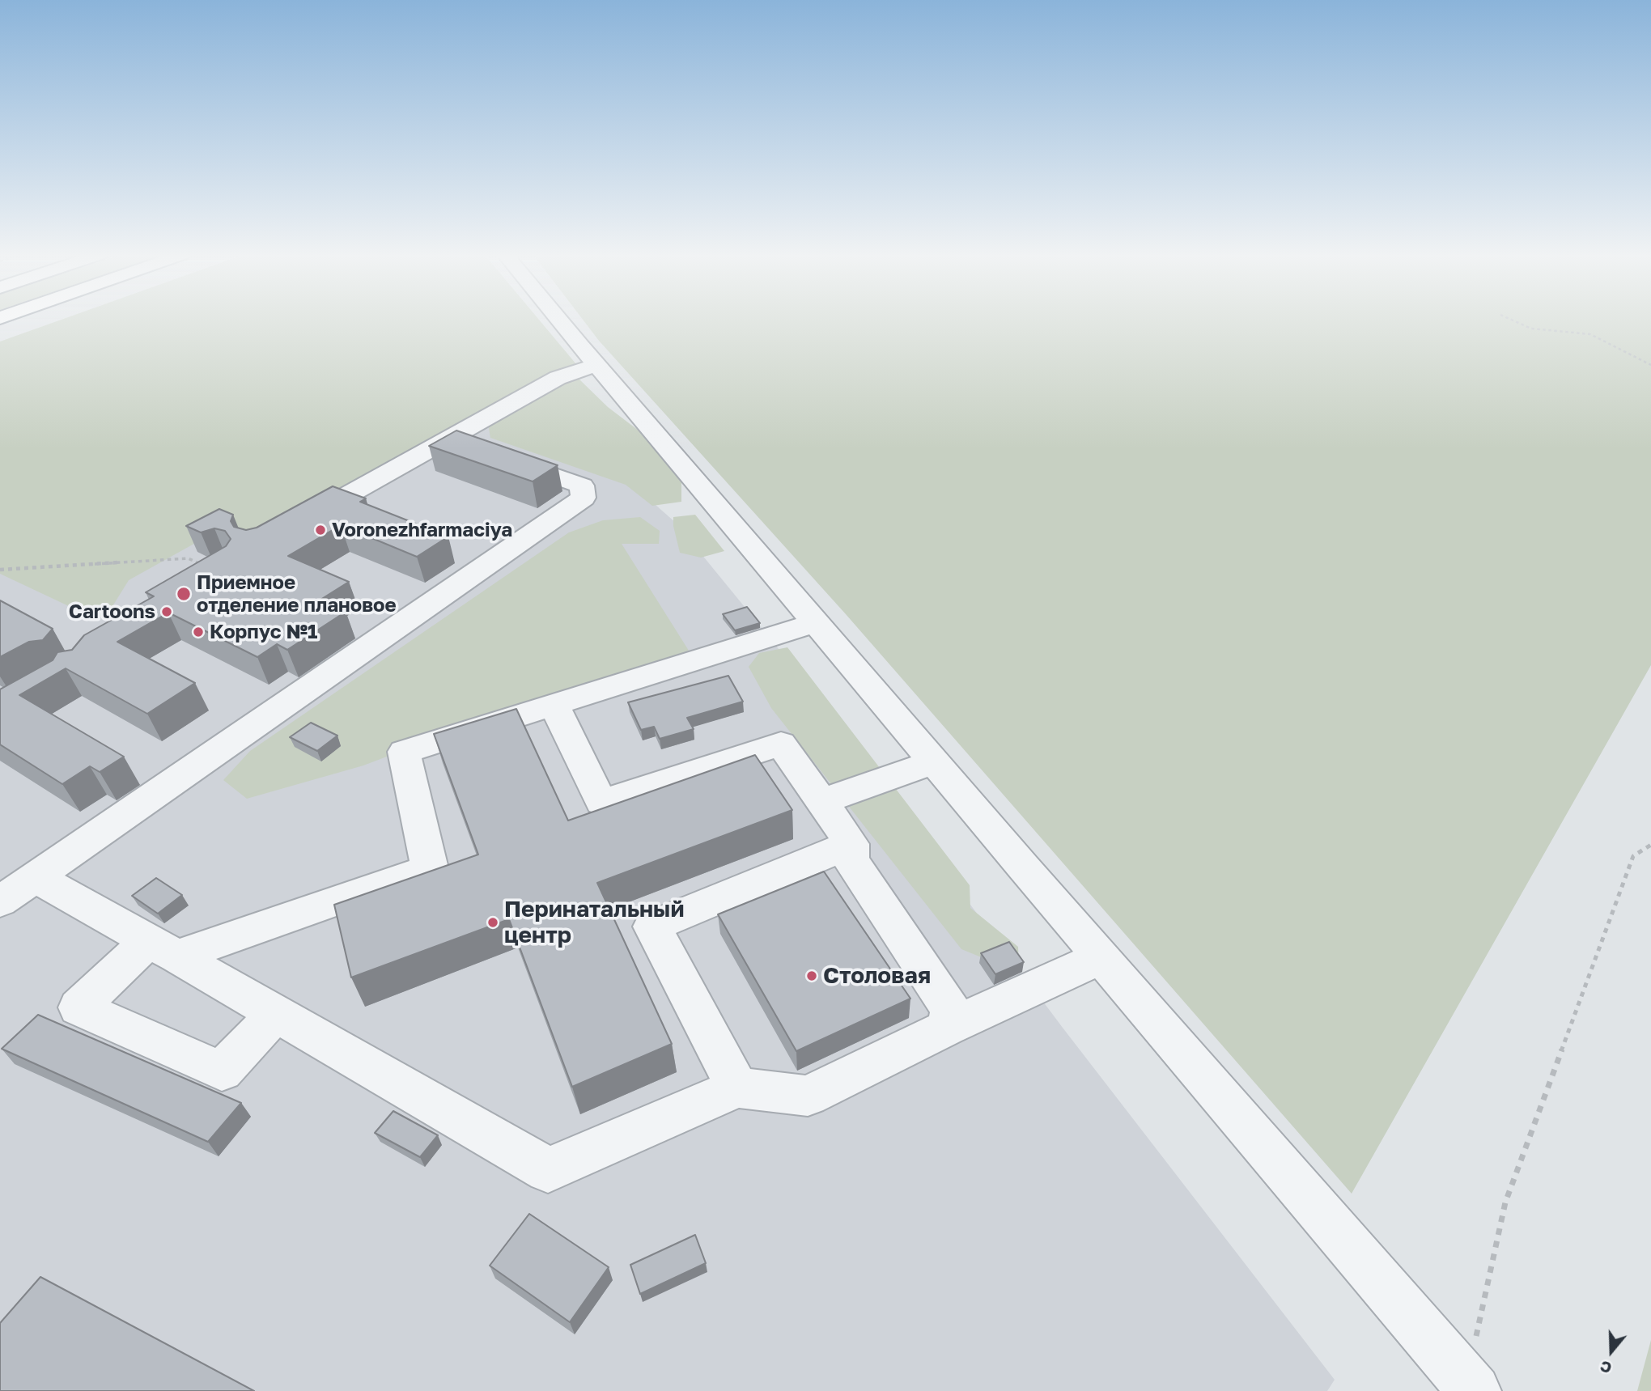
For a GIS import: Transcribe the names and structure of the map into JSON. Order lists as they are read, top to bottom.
{
  "places": [
    "Voronezhfarmaciya",
    "Приемное отделение плановое",
    "Cartoons",
    "Корпус №1",
    "Перинатальный центр",
    "Столовая"
  ],
  "north": "bottom"
}
